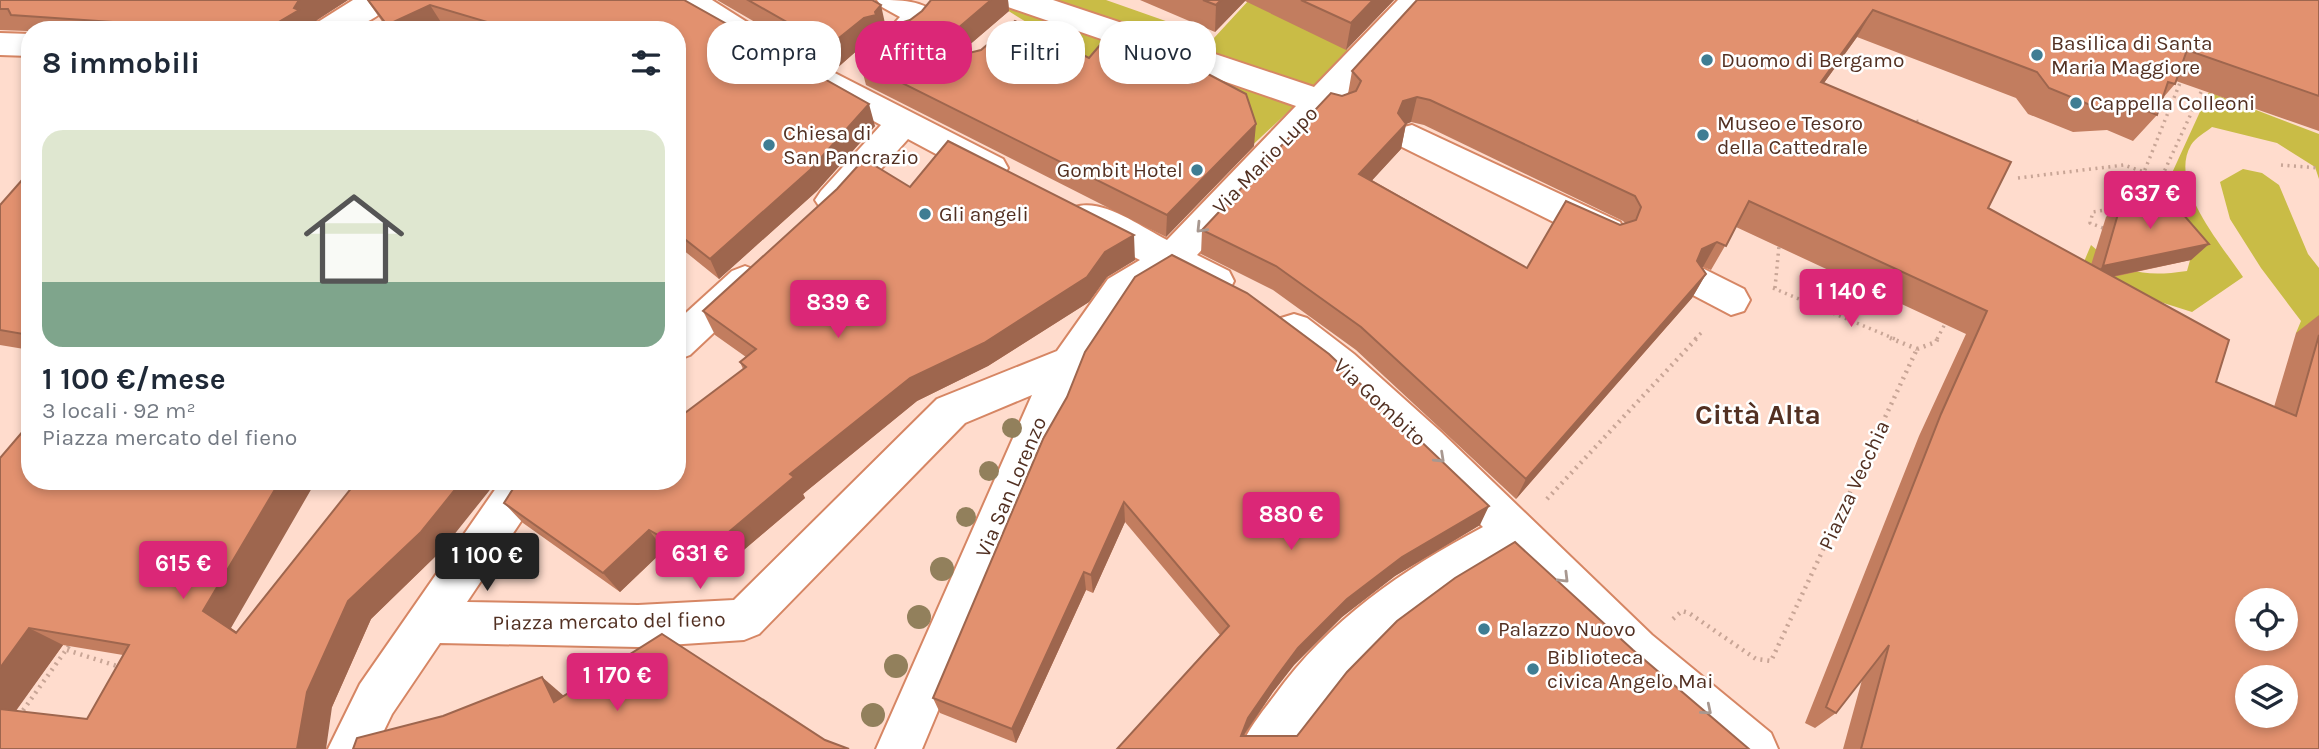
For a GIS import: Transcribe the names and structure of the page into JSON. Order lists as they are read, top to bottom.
{
  "streets": {
    "street": [
      "Via Mario Lupo",
      "Via Gombito",
      "Via San Lorenzo",
      "Piazza mercato del fieno"
    ],
    "path": ["Piazza Vecchia"]
  },
  "crossings": [
    ["Via Mario Lupo", "Via Gombito"],
    ["Via Mario Lupo", "Via San Lorenzo"],
    ["Via Gombito", "Via San Lorenzo"],
    ["Via San Lorenzo", "Piazza mercato del fieno"]
  ],
  "one_way": ["Via Mario Lupo"],
  "districts": ["Città Alta"],
  "places": [
    "Basilica di Santa Maria Maggiore",
    "Duomo di Bergamo",
    "Cappella Colleoni",
    "Museo e Tesoro della Cattedrale",
    "Chiesa di San Pancrazio",
    "Gombit Hotel",
    "Gli angeli",
    "Palazzo Nuovo",
    "Biblioteca civica Angelo Mai"
  ],
  "page": {
    "chip": [
      "Compra",
      "Affitta",
      "Filtri",
      "Nuovo"
    ],
    "heading": "8 immobili",
    "list": [
      {
        "name": "1 100 €/mese",
        "note": "3 locali · 92 m² · Piazza mercato del fieno"
      }
    ],
    "price": [
      "637 €",
      "1 140 €",
      "839 €",
      "880 €",
      "631 €",
      "1 100 €",
      "615 €",
      "1 170 €"
    ]
  }
}
